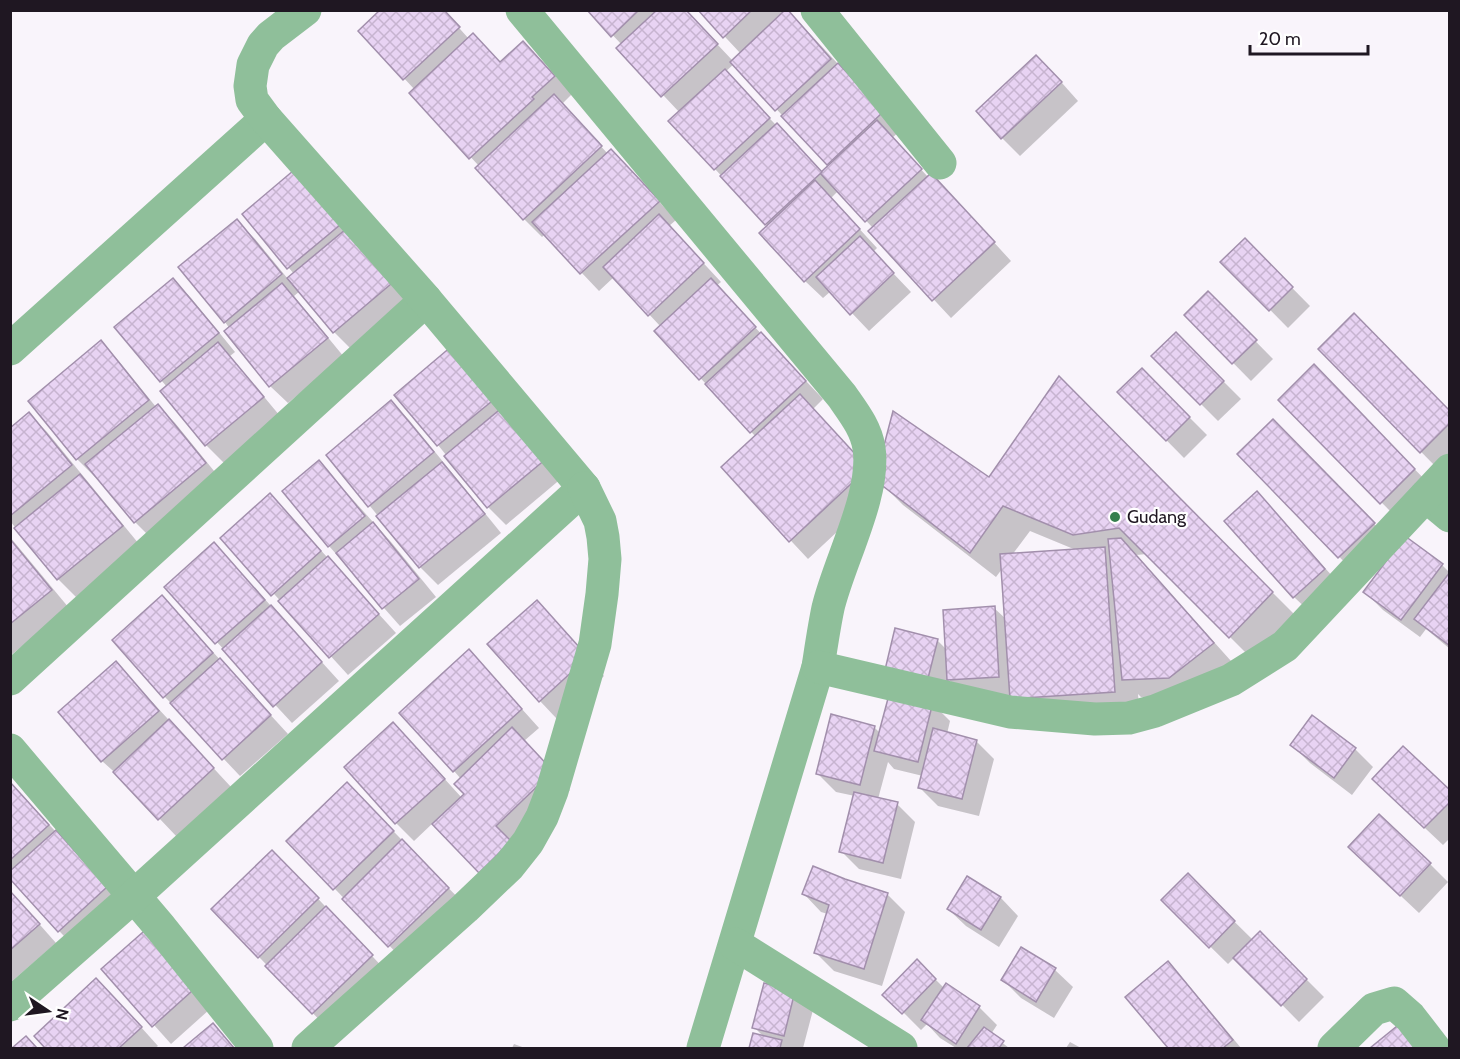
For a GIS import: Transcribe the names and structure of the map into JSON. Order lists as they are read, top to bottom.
{
  "places": ["Gudang"],
  "scale_bar": "20 m",
  "north": "right"
}
